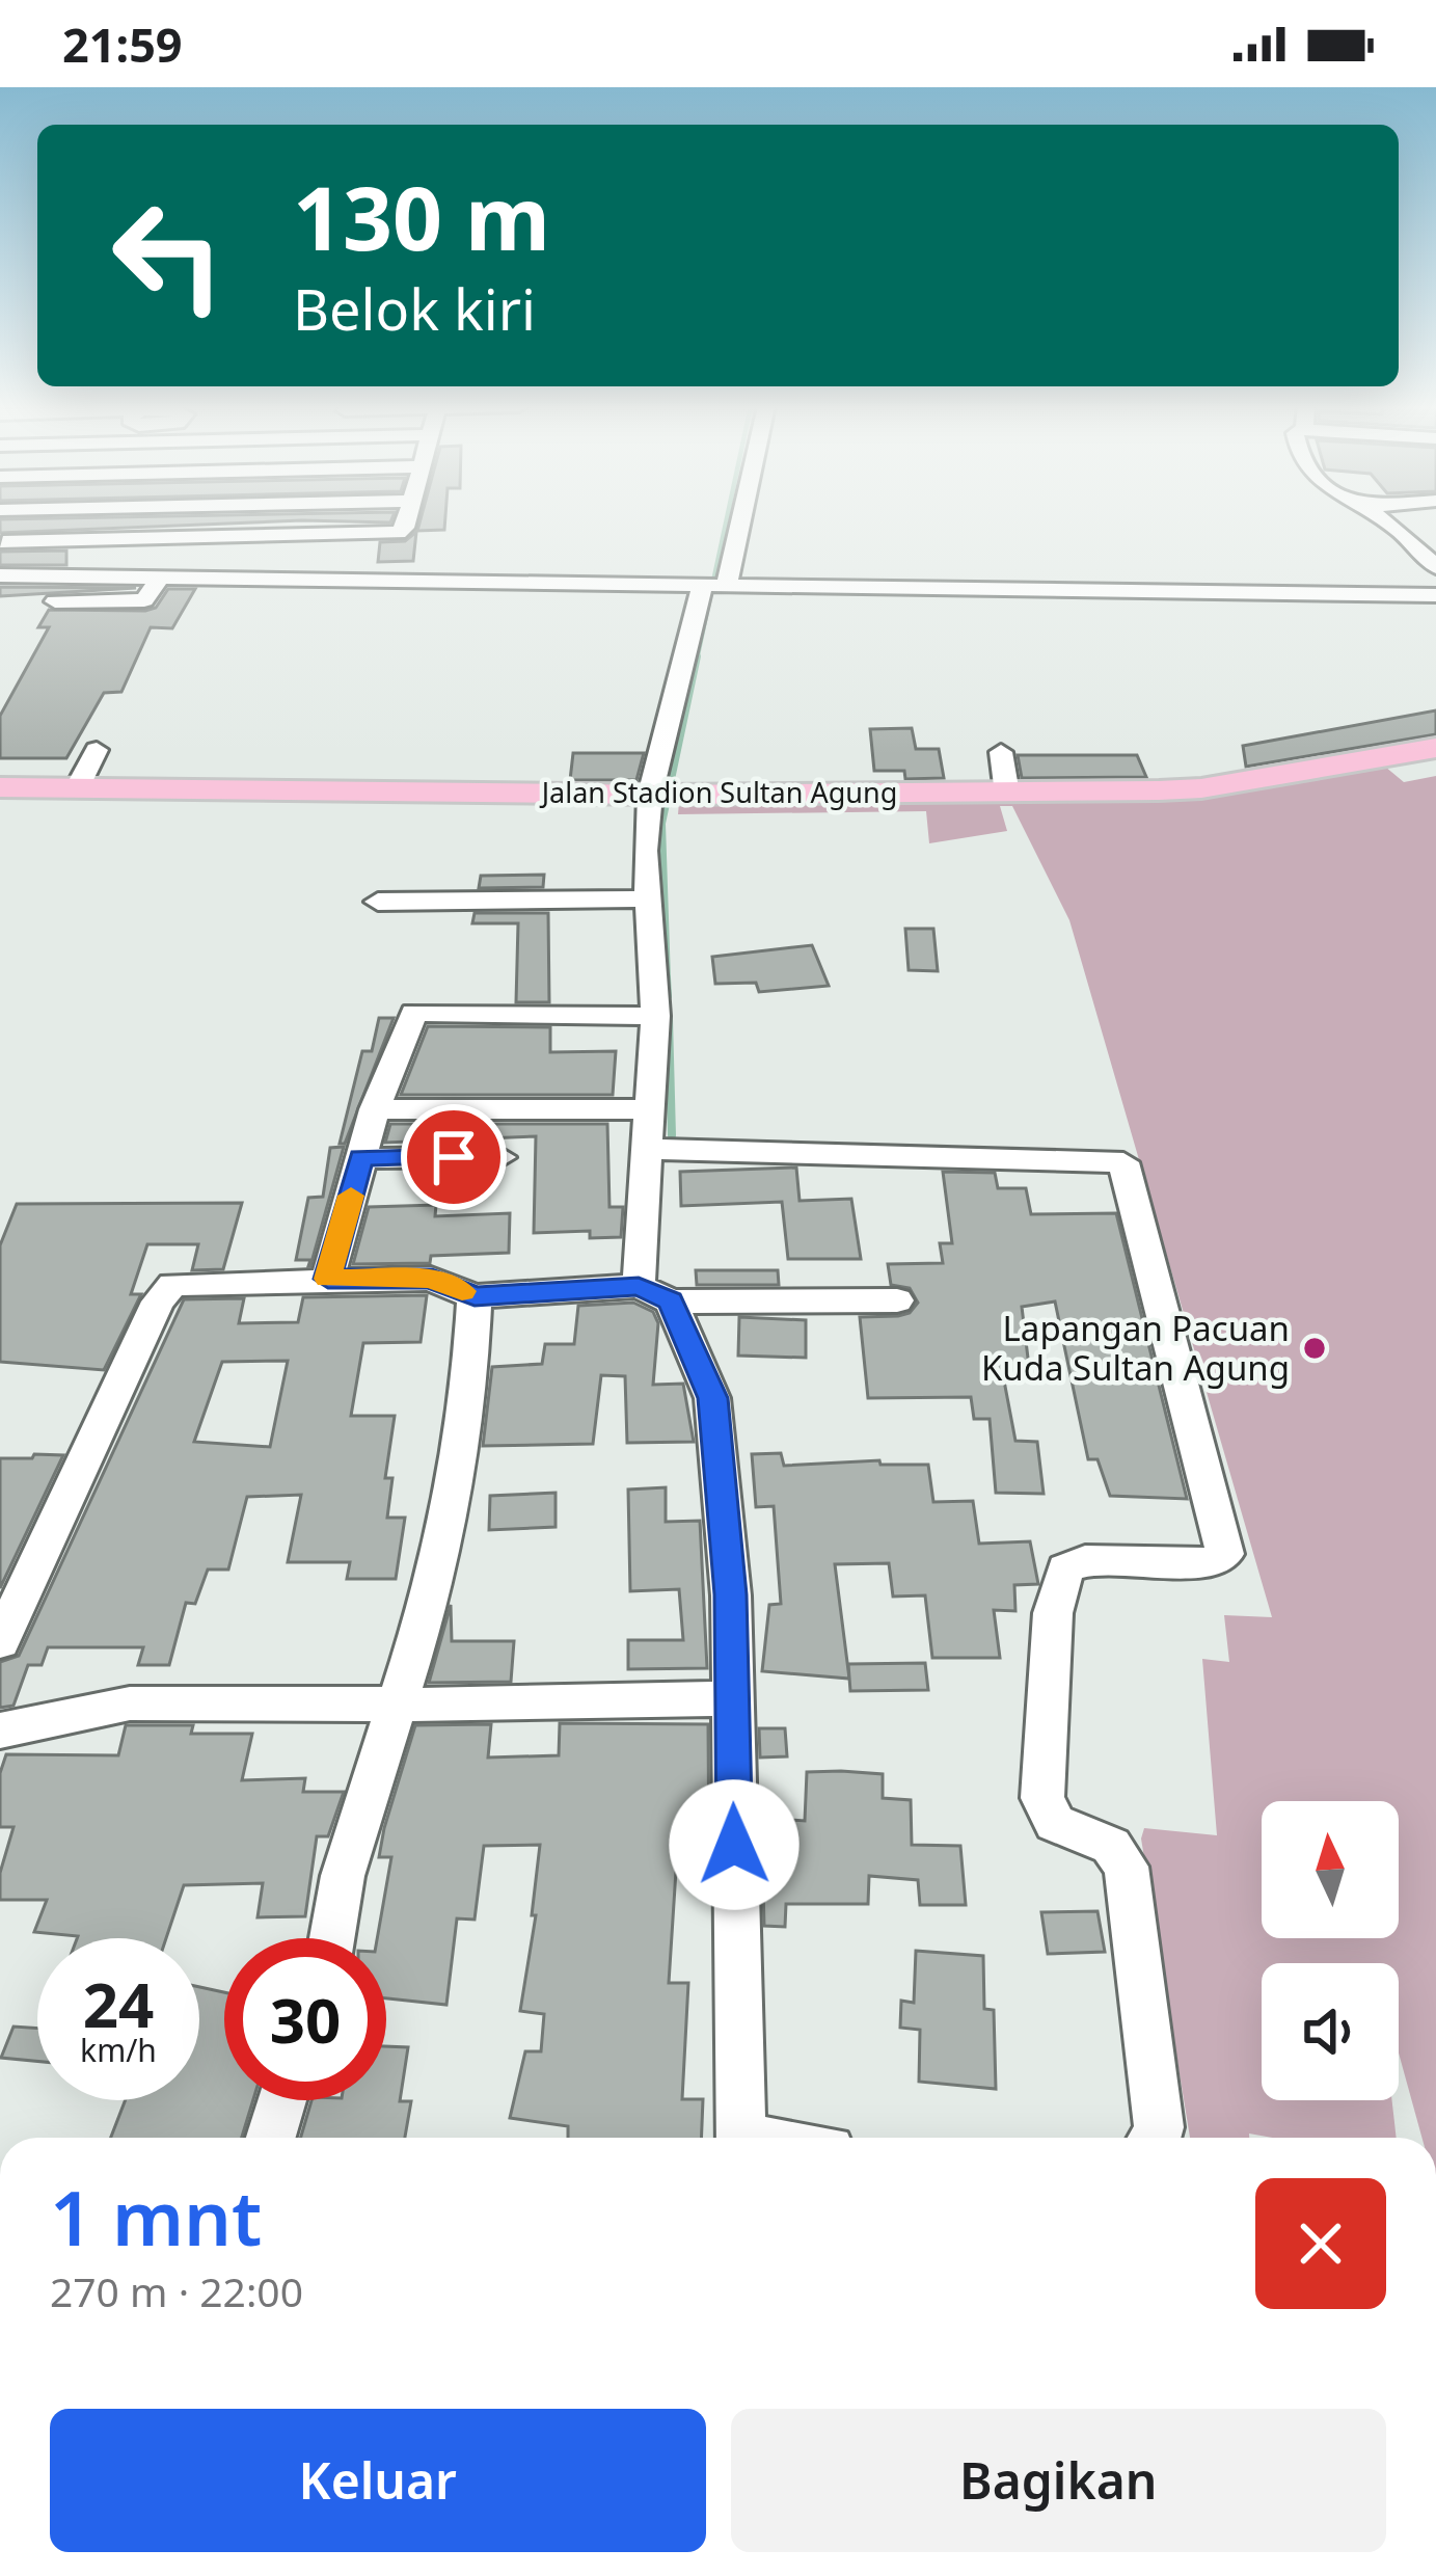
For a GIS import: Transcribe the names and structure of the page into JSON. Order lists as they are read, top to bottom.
{
  "streets": {
    "main road": ["Jalan Stadion Sultan Agung"]
  },
  "places": ["Lapangan Pacuan Kuda Sultan Agung"],
  "north": "top",
  "page": {
    "status": "21:59",
    "turn": ["130 m", "Belok kiri"],
    "speed": "24 km/h",
    "limit": "30",
    "heading": ["1 mnt", "270 m · 22:00"],
    "buttons": ["Keluar", "Bagikan"]
  }
}
